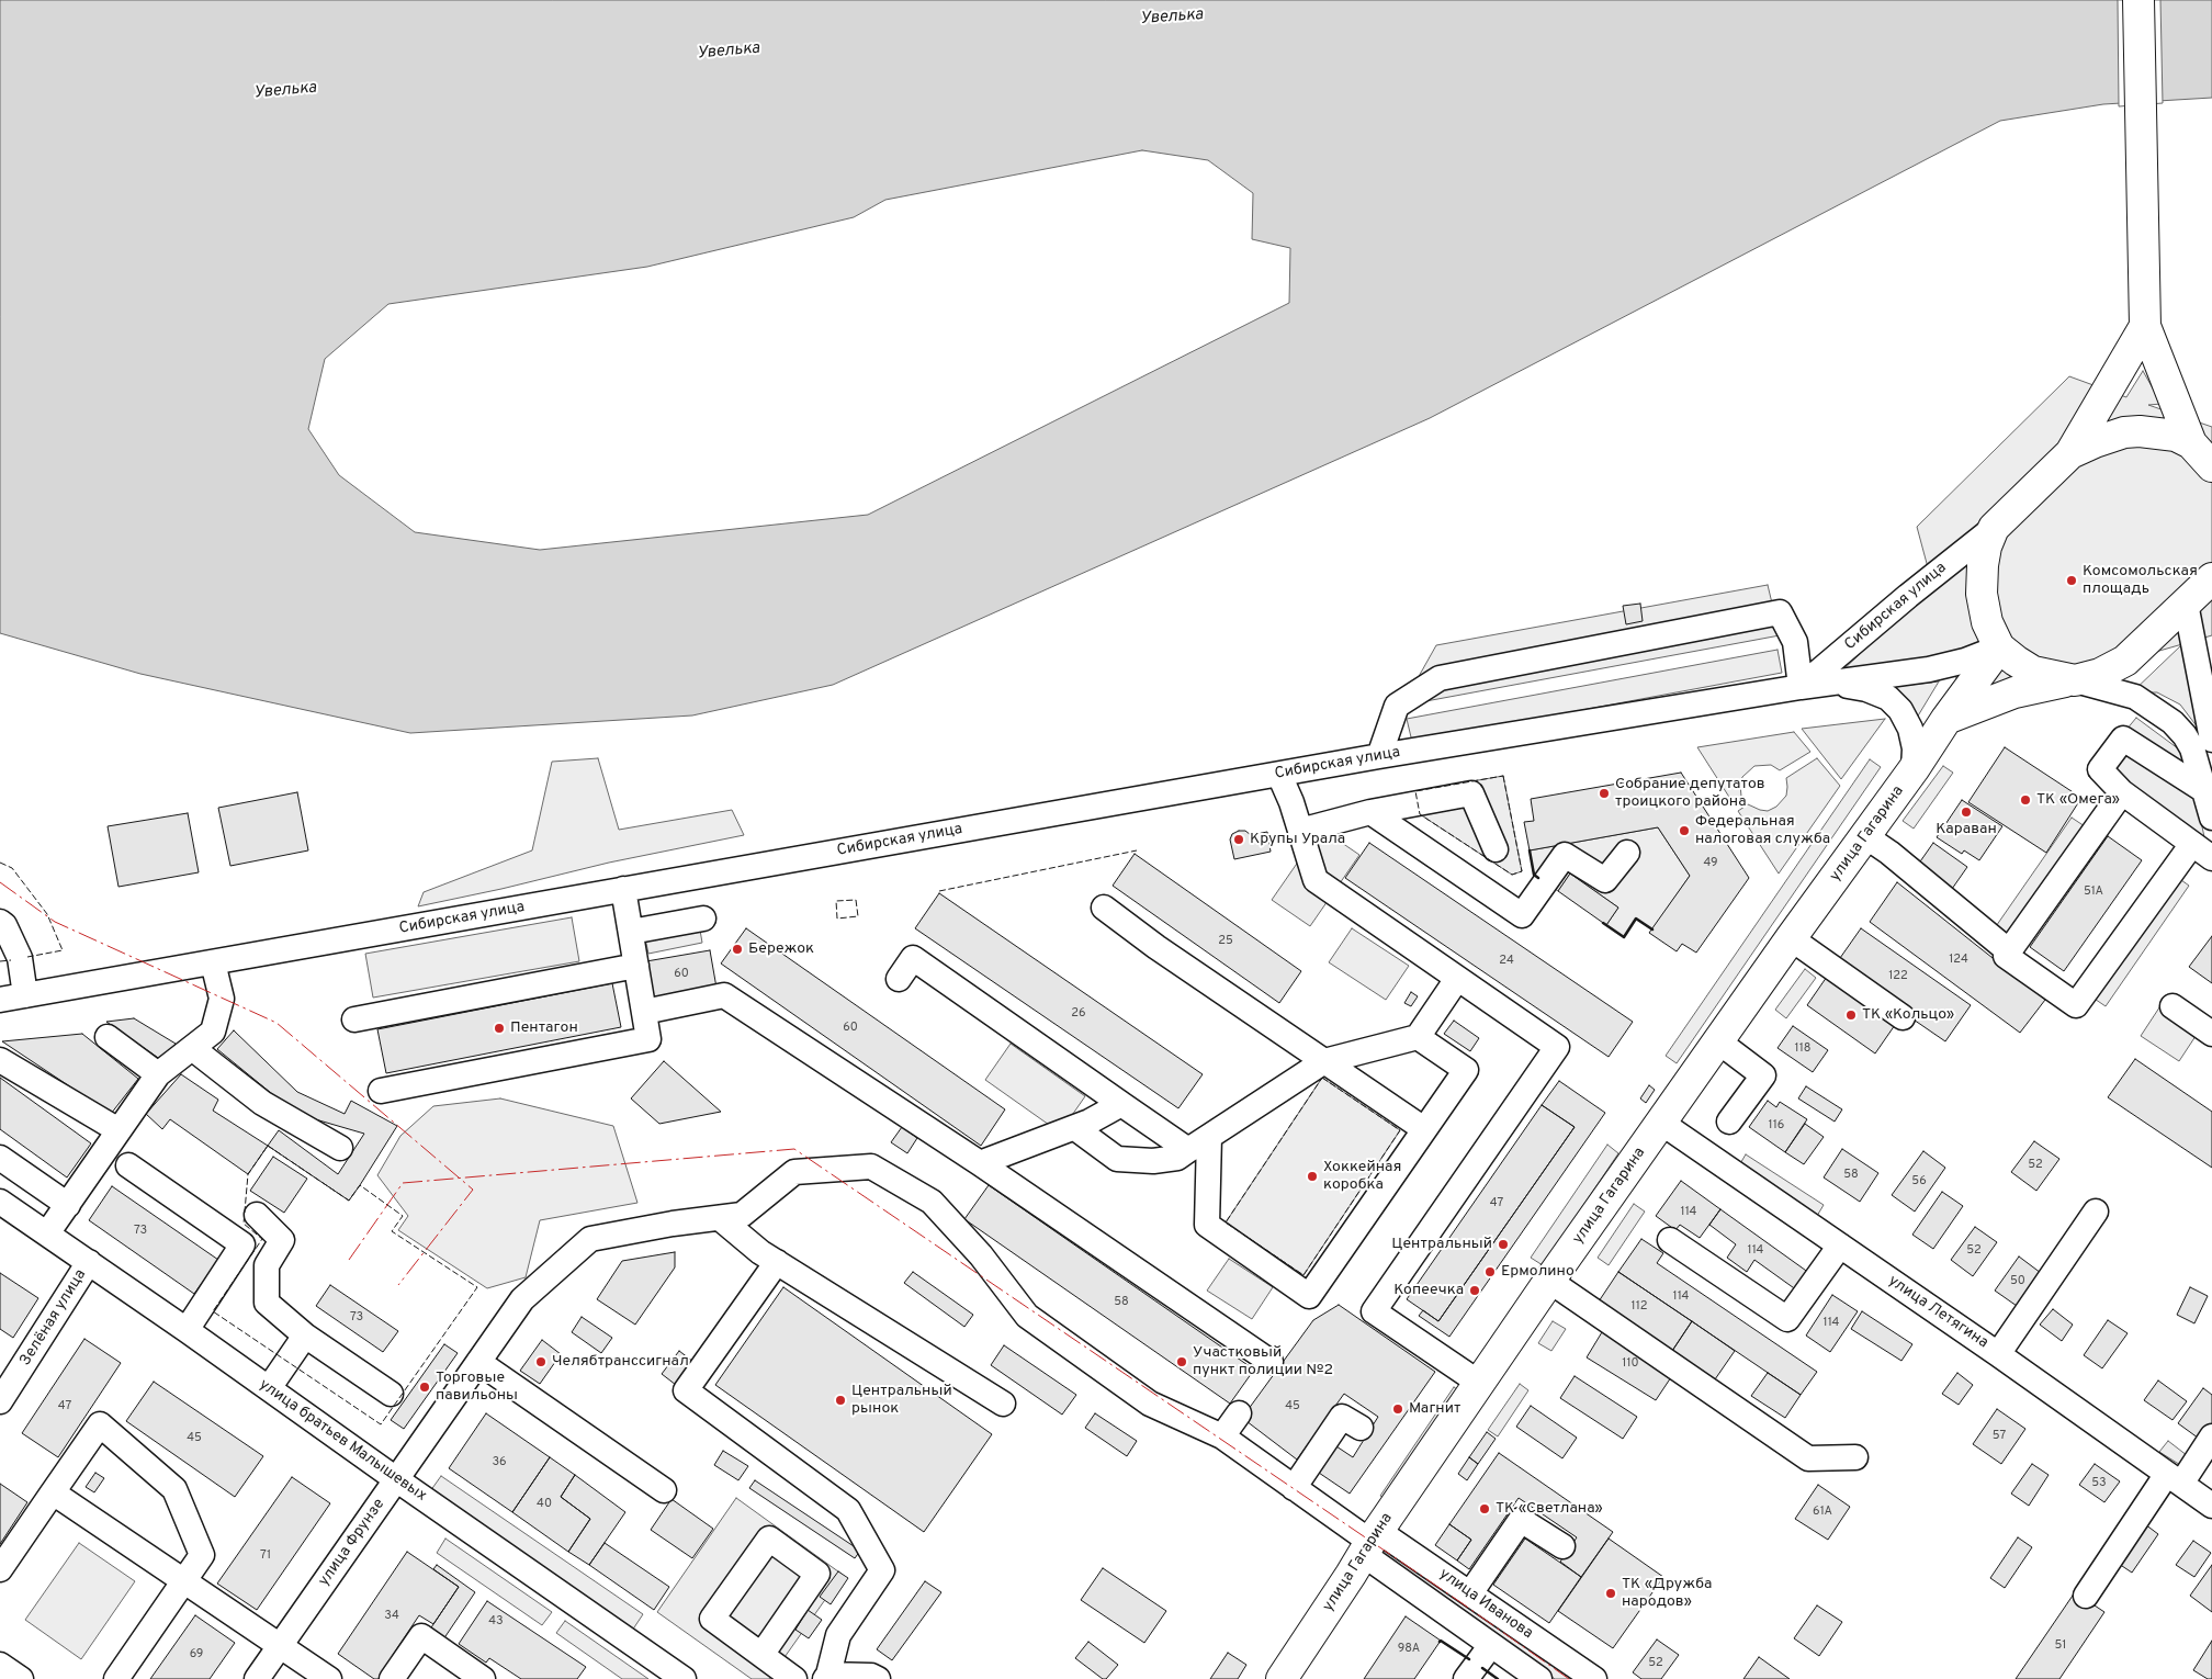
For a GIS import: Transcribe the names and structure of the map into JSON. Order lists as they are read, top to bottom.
{
  "streets": {
    "main road": ["улица Гагарина"],
    "street": [
      "Сибирская улица",
      "улица Летягина",
      "Зелёная улица",
      "улица братьев Малышевых",
      "улица Фрунзе",
      "улица Иванова"
    ]
  },
  "crossings": [
    ["Сибирская улица", "улица Гагарина"],
    ["улица Гагарина", "улица Летягина"],
    ["улица Гагарина", "улица Иванова"],
    ["Зелёная улица", "улица братьев Малышевых"],
    ["улица братьев Малышевых", "улица Фрунзе"],
    ["улица Фрунзе", "улица Иванова"]
  ],
  "water": ["Увелька"],
  "places": [
    "Комсомольская площадь",
    "Собрание депутатов троицкого района",
    "ТК «Омега»",
    "Караван",
    "Федеральная налоговая служба",
    "Крупы Урала",
    "Бережок",
    "ТК «Кольцо»",
    "Пентагон",
    "Хоккейная коробка",
    "Центральный",
    "Ермолино",
    "Копеечка",
    "Челябтранссигнал",
    "Участковый пункт полиции №2",
    "Торговые павильоны",
    "Центральный рынок",
    "Магнит",
    "ТК «Светлана»",
    "ТК «Дружба народов»"
  ],
  "house_numbers": [
    "49",
    "51А",
    "25",
    "124",
    "24",
    "60",
    "122",
    "26",
    "60",
    "118",
    "116",
    "52",
    "58",
    "56",
    "47",
    "114",
    "73",
    "114",
    "52",
    "50",
    "114",
    "58",
    "112",
    "73",
    "114",
    "110",
    "47",
    "45",
    "57",
    "45",
    "36",
    "53",
    "40",
    "61А",
    "71",
    "34",
    "43",
    "51",
    "98А",
    "69",
    "52"
  ]
}
